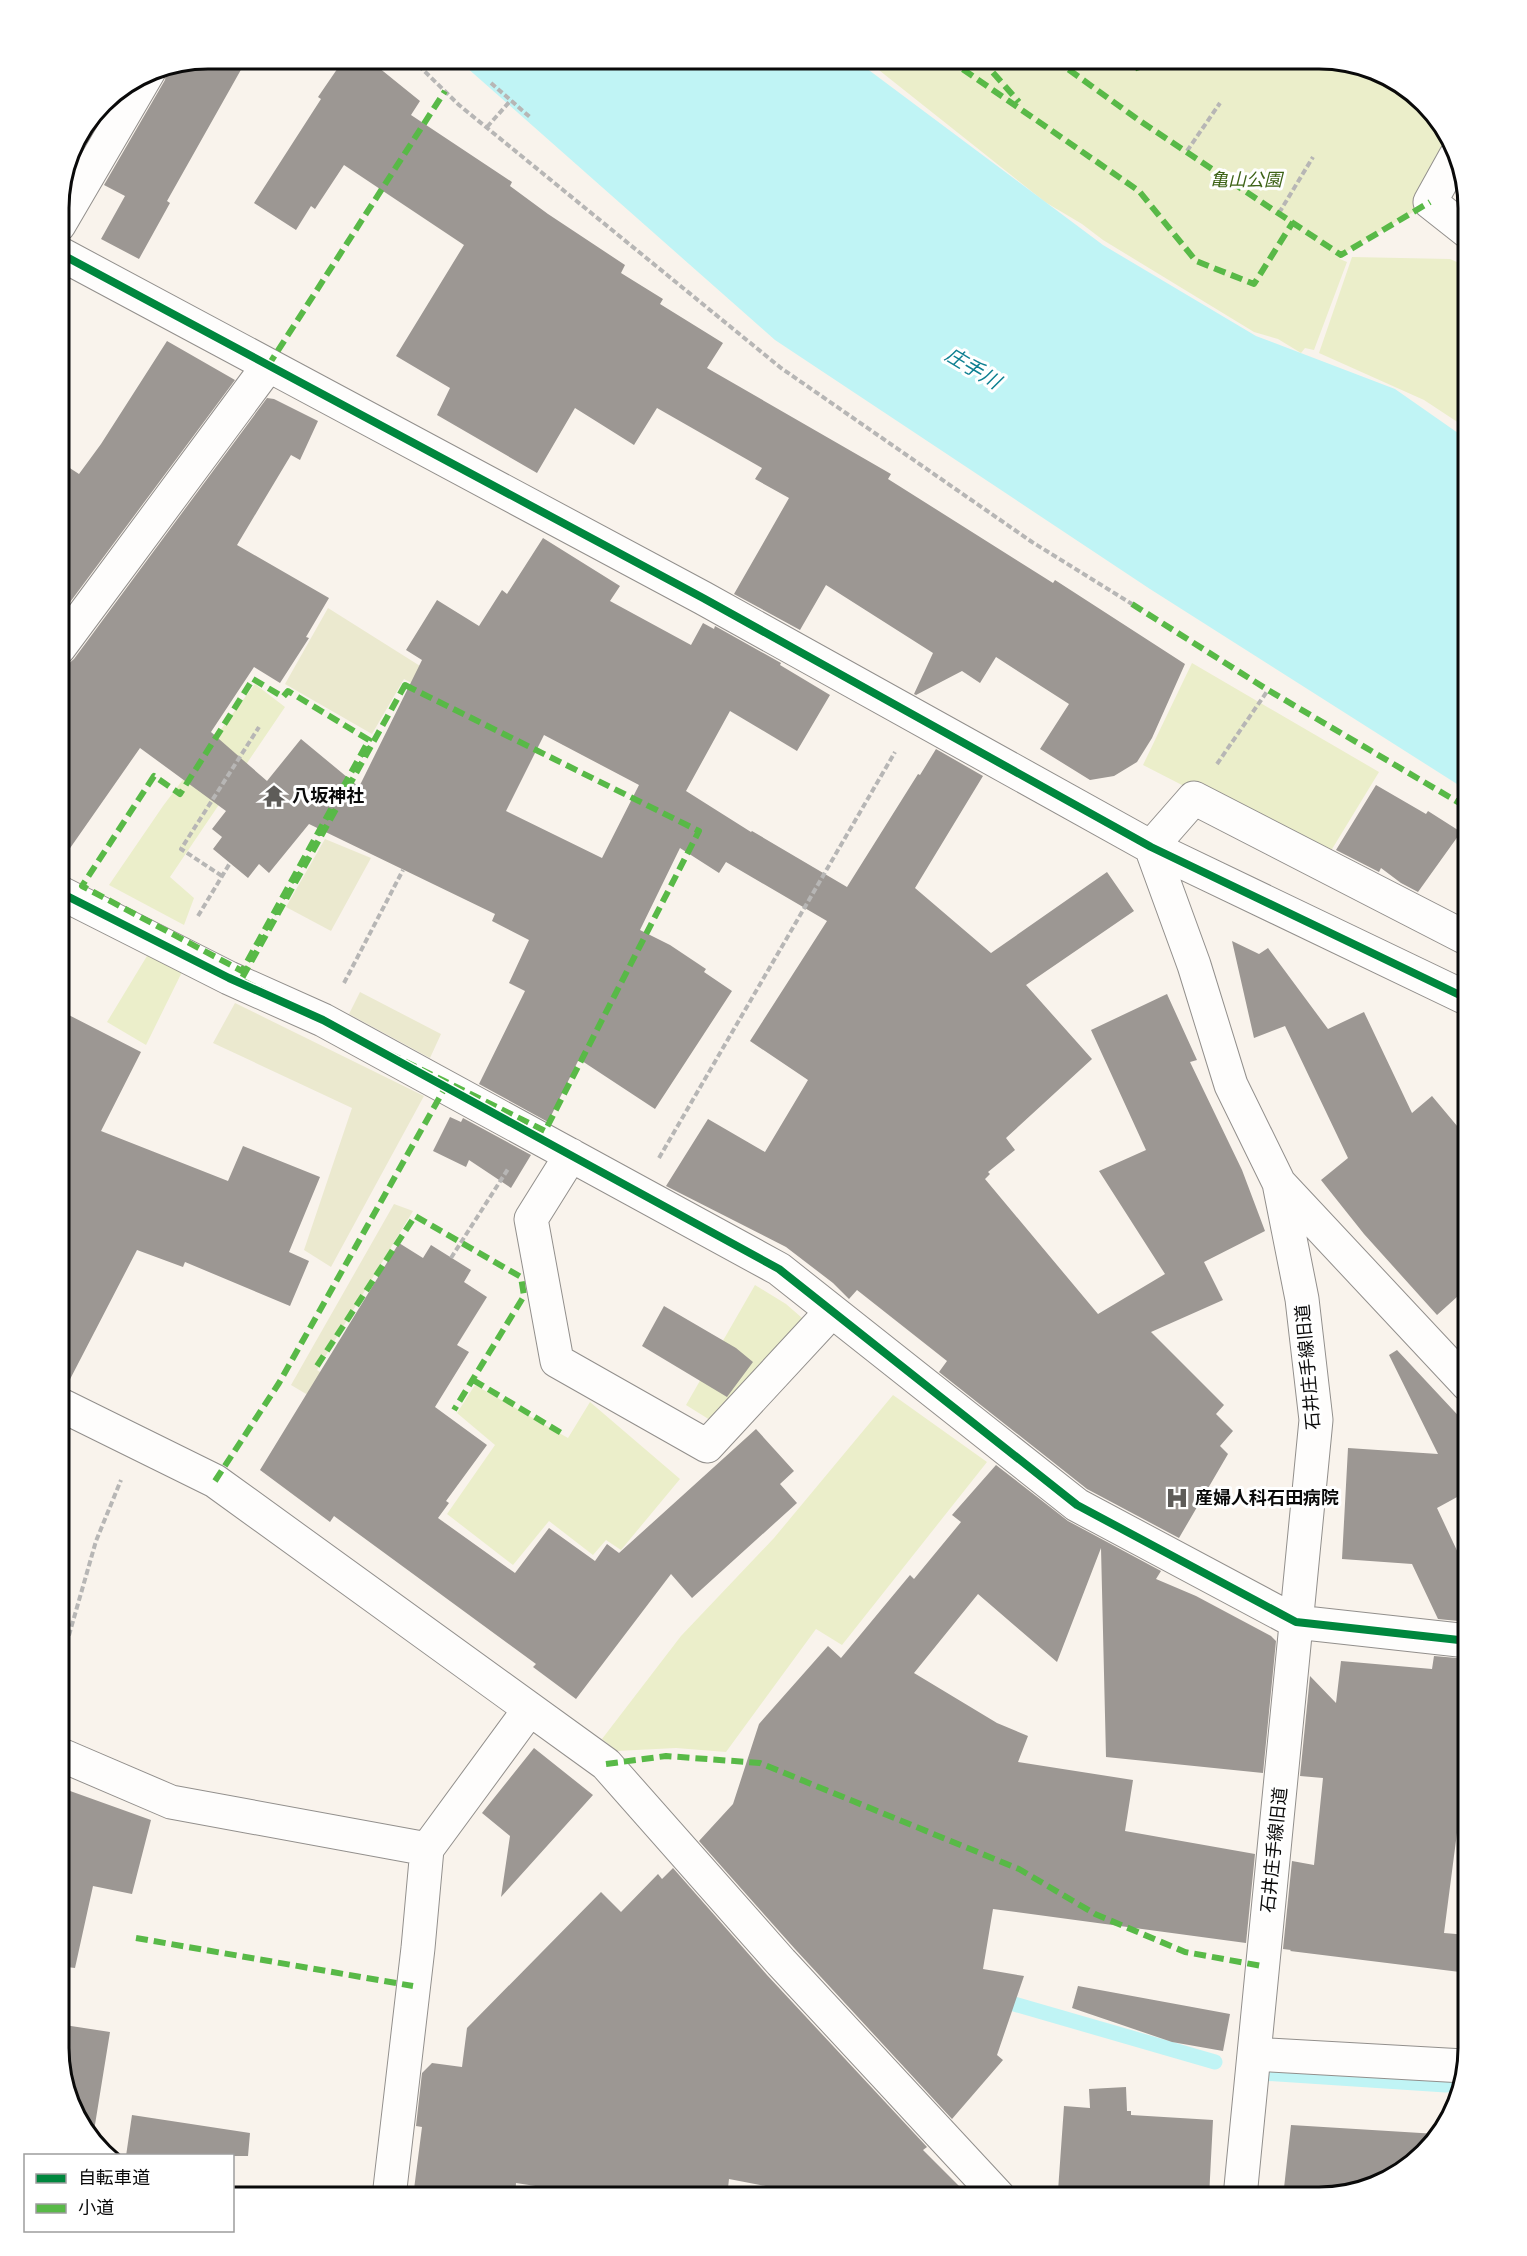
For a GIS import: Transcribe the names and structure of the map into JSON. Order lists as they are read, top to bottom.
{
  "streets": {
    "street": ["石井庄手線旧道"]
  },
  "water": ["庄手川"],
  "parks": ["亀山公園"],
  "places": {
    "temple": ["八坂神社"],
    "hospital": ["産婦人科石田病院"]
  },
  "legend": ["自転車道", "小道"]
}
